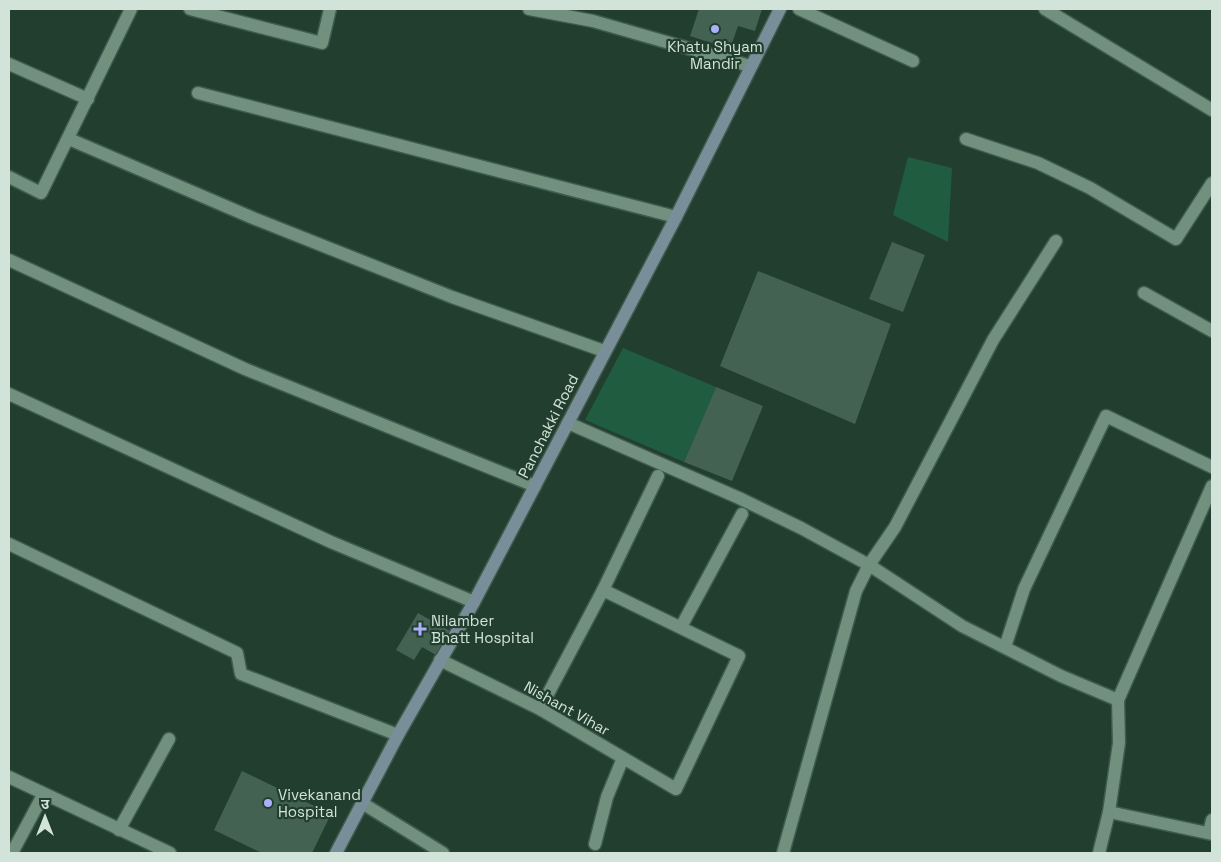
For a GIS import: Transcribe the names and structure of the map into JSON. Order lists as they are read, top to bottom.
{
  "streets": {
    "main road": ["Panchakki Road"],
    "street": ["Nishant Vihar"]
  },
  "crossings": [
    ["Panchakki Road", "Nishant Vihar"]
  ],
  "places": {
    "other": ["Khatu Shyam Mandir", "Vivekanand Hospital"],
    "health": ["Nilamber Bhatt Hospital"]
  },
  "north": "top"
}
